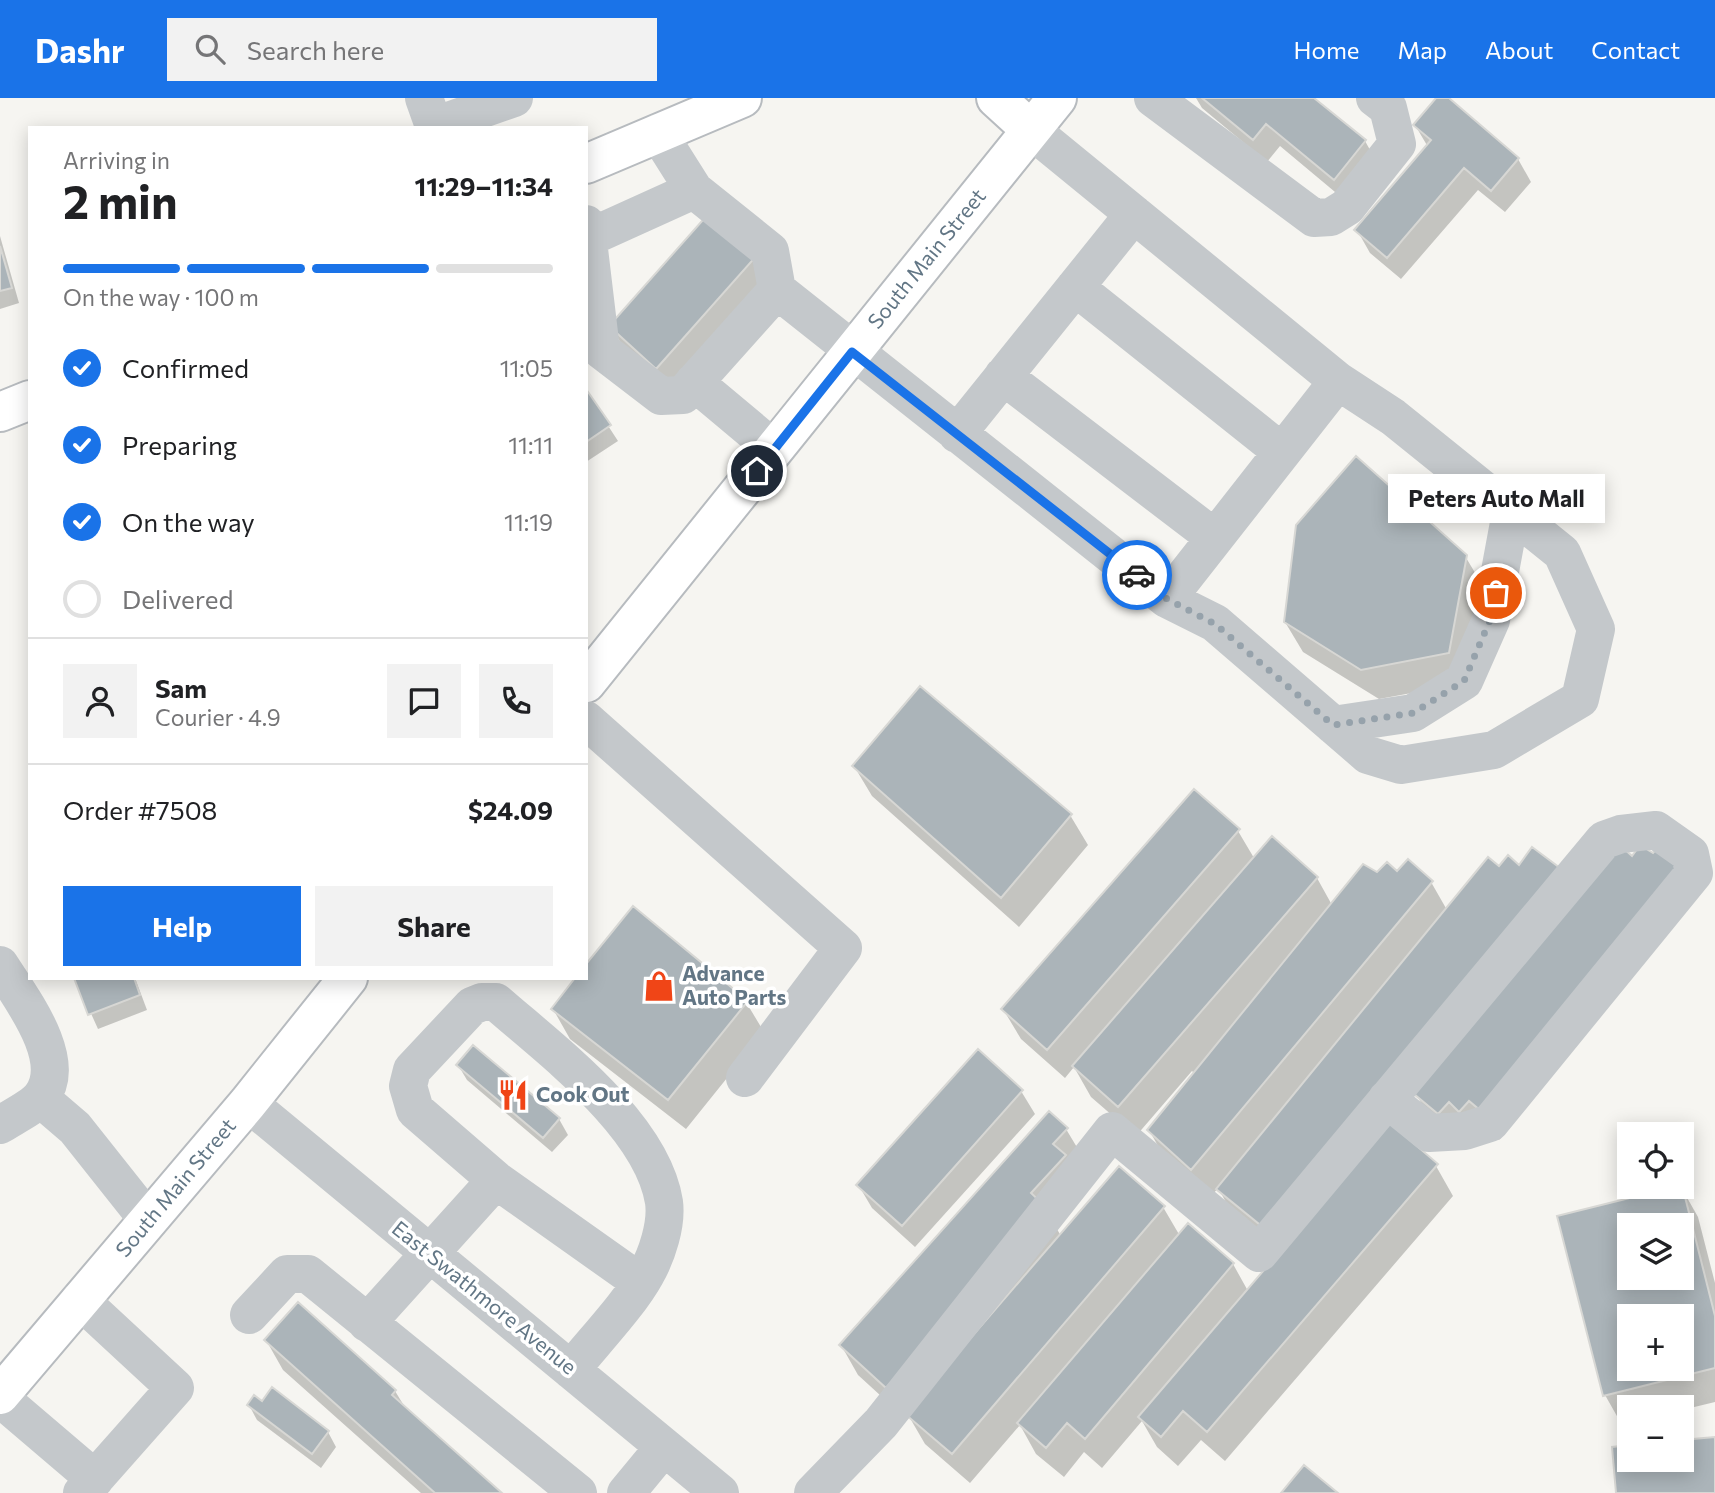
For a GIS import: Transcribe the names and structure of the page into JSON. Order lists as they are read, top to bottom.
{
  "streets": {
    "main road": ["South Main Street"],
    "street": ["East Swathmore Avenue"]
  },
  "crossings": [
    ["South Main Street", "East Swathmore Avenue"]
  ],
  "places": {
    "other": ["Peters Auto Mall"],
    "shop": ["Advance Auto Parts"],
    "restaurant": ["Cook Out"]
  },
  "page": {
    "header": "Dashr",
    "search": "Search here",
    "nav": [
      "Home",
      "Map",
      "About",
      "Contact"
    ],
    "heading": ["2 min", "Arriving in", "11:29–11:34"],
    "panel": [
      "Sam",
      "Courier · 4.9",
      "Order #7508",
      "$24.09"
    ],
    "bar": "On the way · 100 m",
    "list": [
      ["Confirmed", "11:05"],
      ["Preparing", "11:11"],
      ["On the way", "11:19"],
      "Delivered"
    ],
    "bubble": "Peters Auto Mall",
    "buttons": ["Help", "Share"],
    "map_buttons": ["+", "−"]
  }
}
